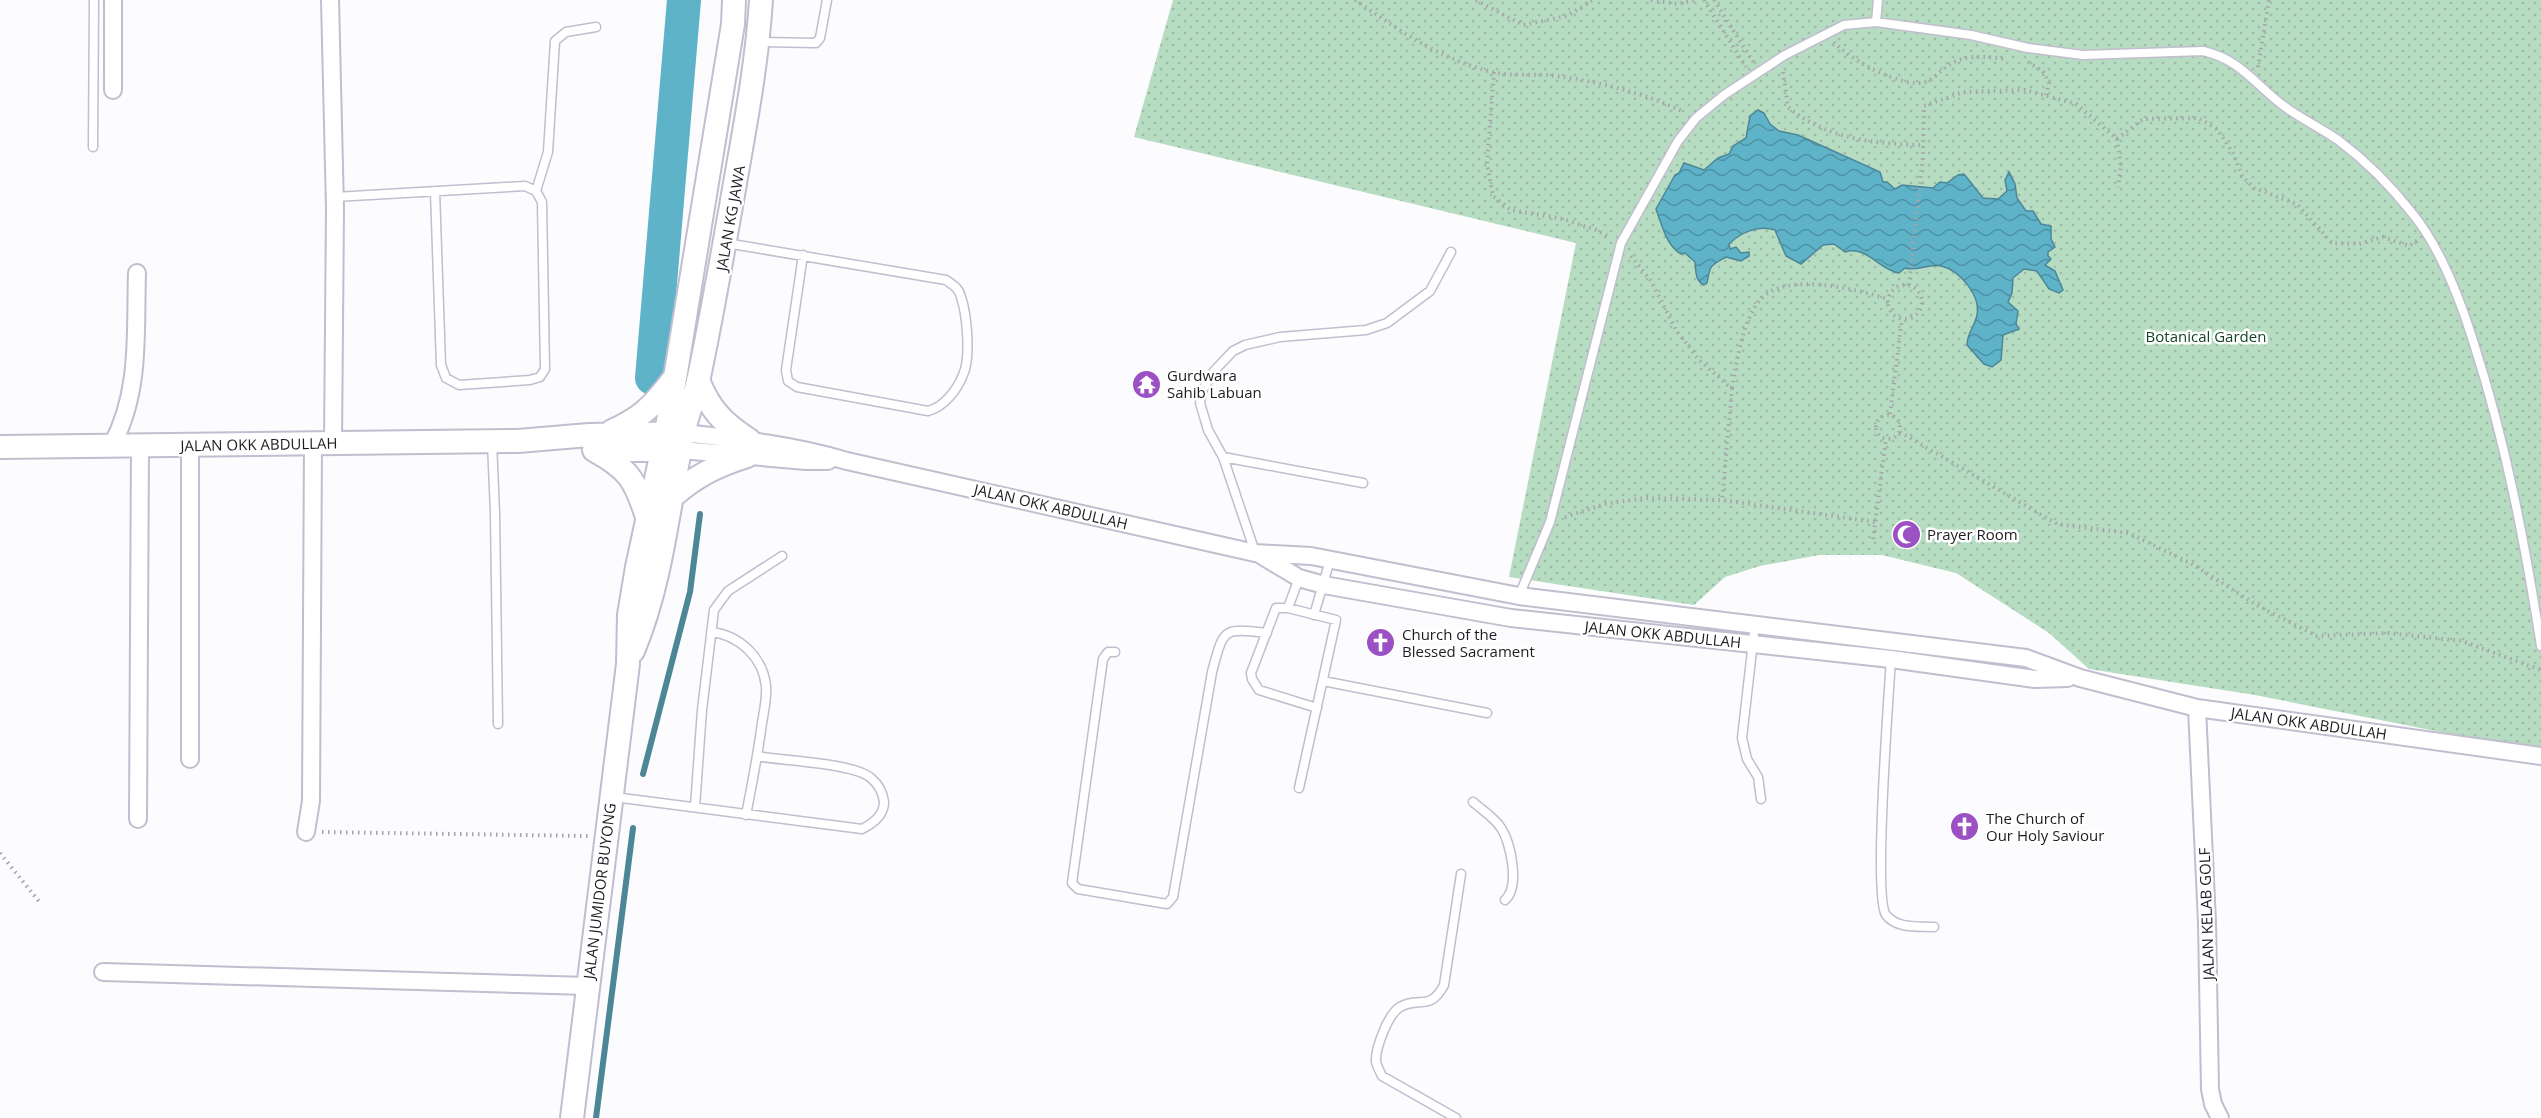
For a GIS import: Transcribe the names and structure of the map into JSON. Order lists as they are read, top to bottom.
{
  "streets": {
    "main road": ["JALAN KG JAWA", "JALAN OKK ABDULLAH", "JALAN JUMIDOR BUYONG"],
    "street": ["JALAN KELAB GOLF"]
  },
  "crossings": [
    ["JALAN KG JAWA", "JALAN OKK ABDULLAH"],
    ["JALAN KG JAWA", "JALAN JUMIDOR BUYONG"],
    ["JALAN OKK ABDULLAH", "JALAN JUMIDOR BUYONG"],
    ["JALAN OKK ABDULLAH", "JALAN KELAB GOLF"]
  ],
  "parks": ["Botanical Garden"],
  "places": {
    "temple": ["Gurdwara Sahib Labuan"],
    "mosque": ["Prayer Room"],
    "church": ["Church of the Blessed Sacrament", "The Church of Our Holy Saviour"]
  }
}
